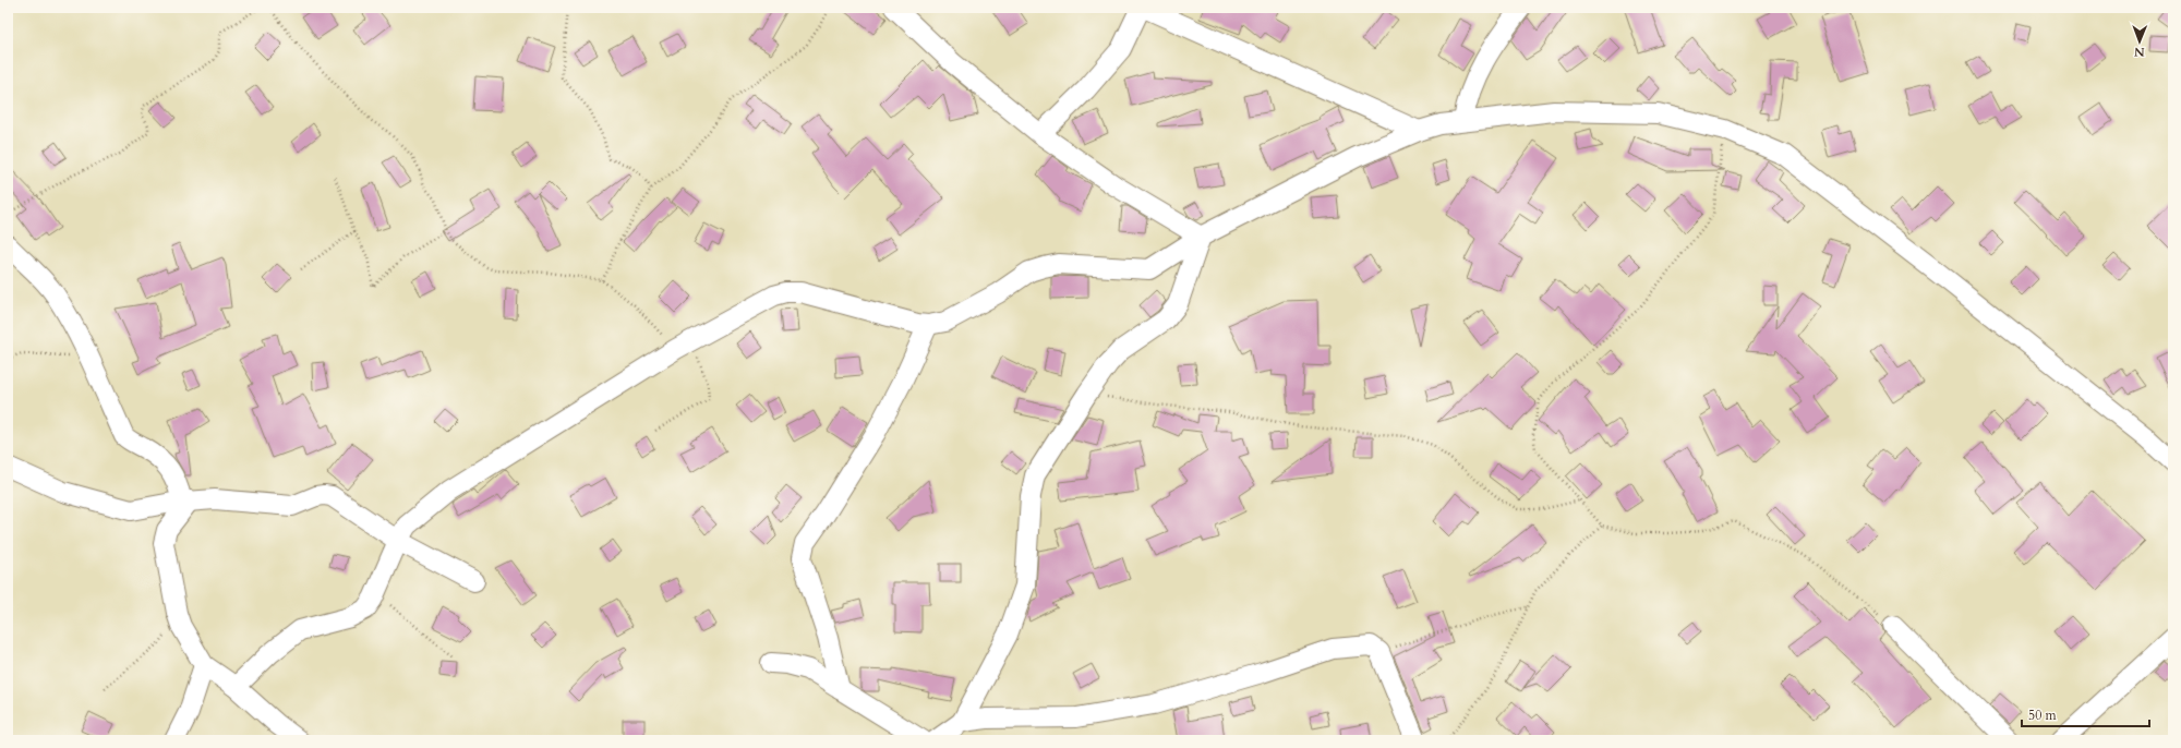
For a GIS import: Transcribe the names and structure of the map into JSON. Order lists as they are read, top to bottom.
{
  "scale_bar": "50 m",
  "north": "bottom"
}
